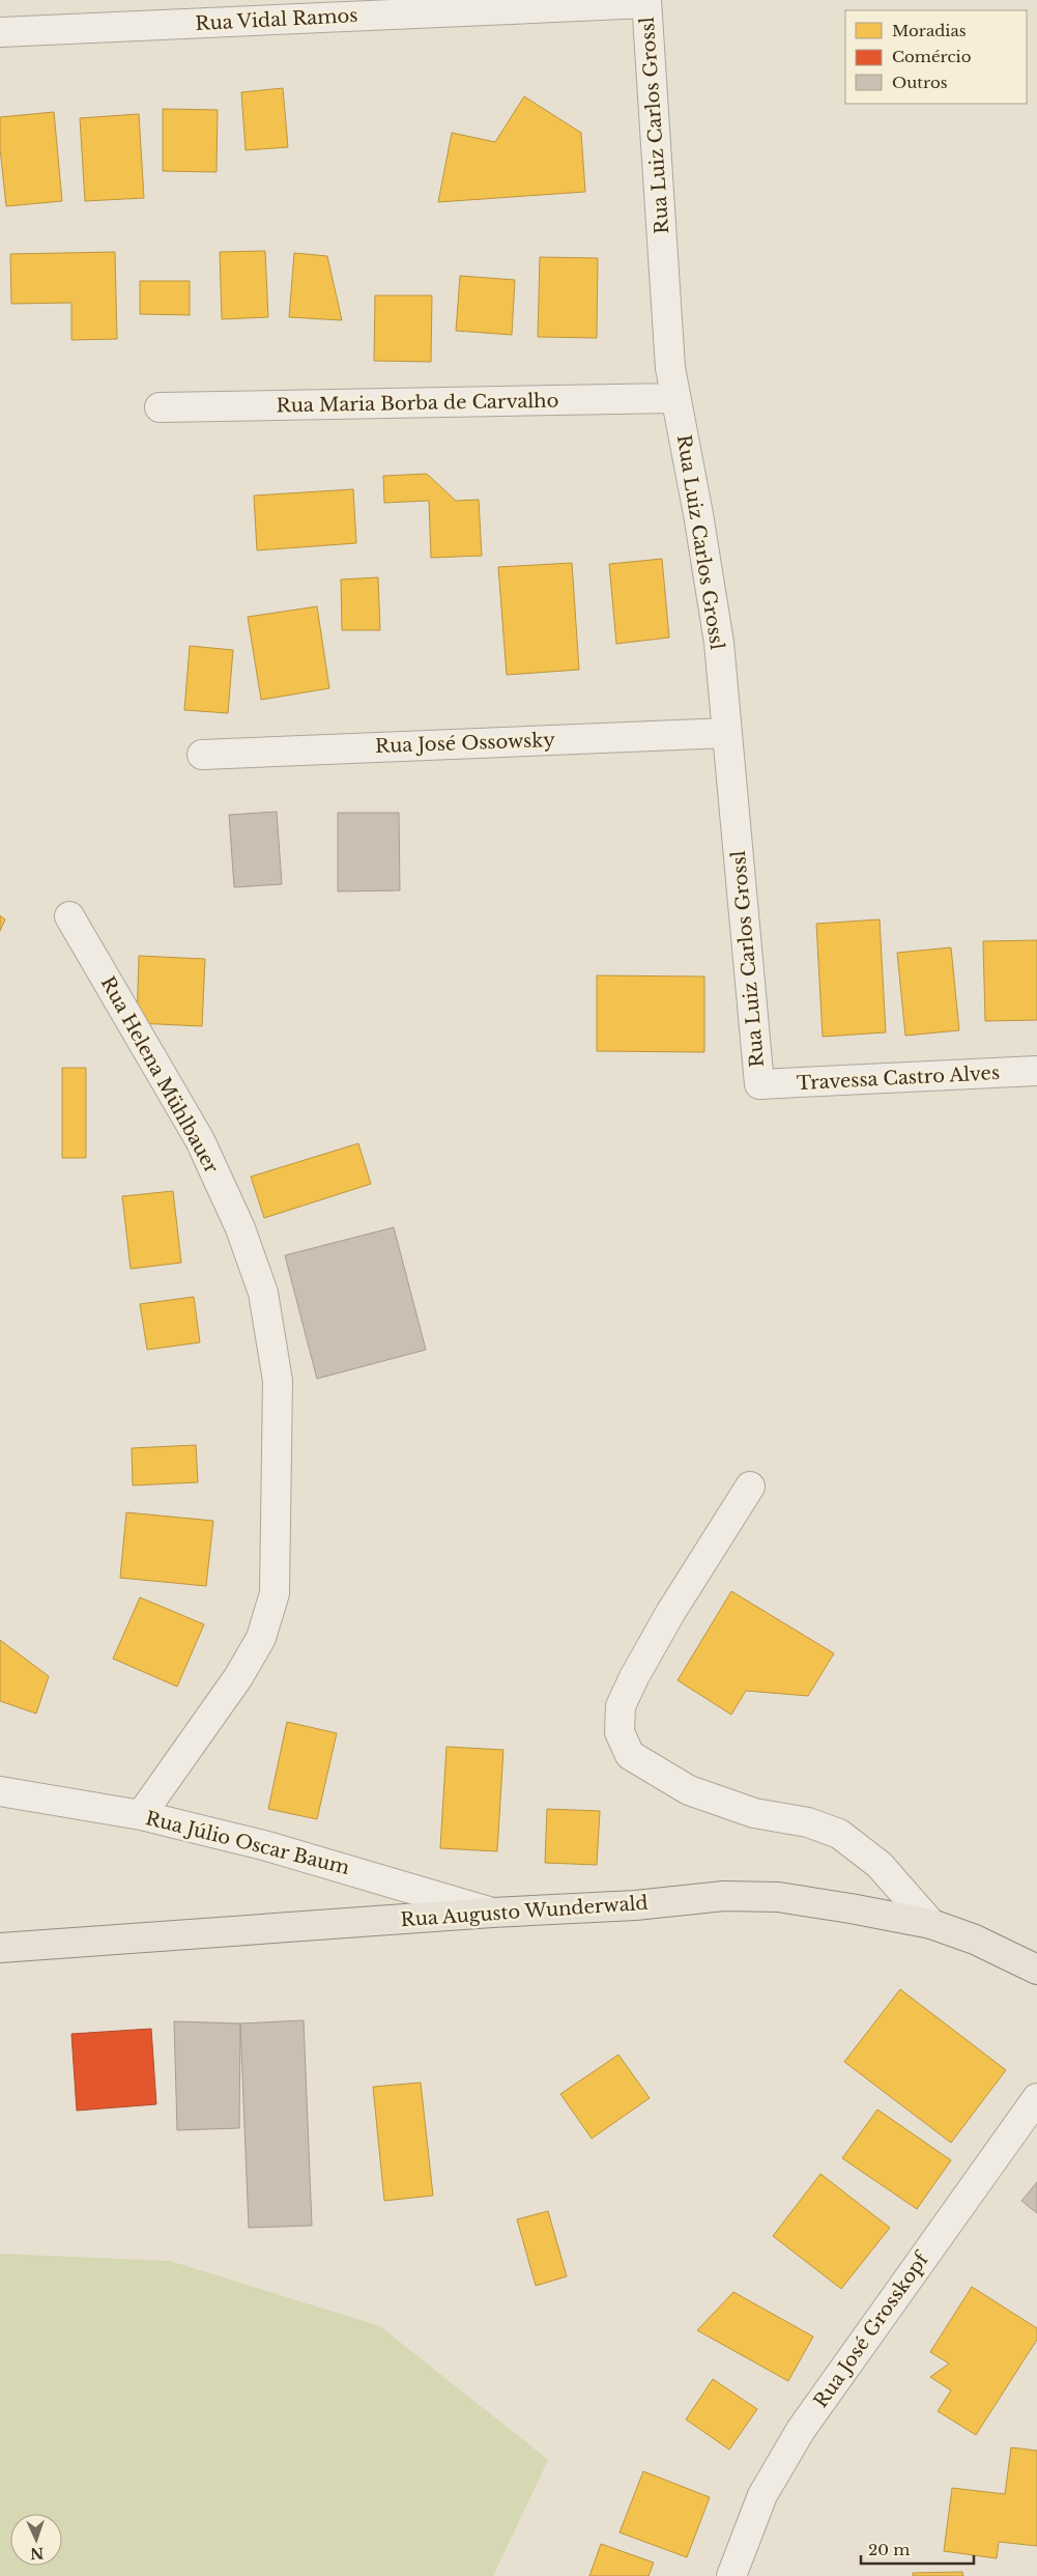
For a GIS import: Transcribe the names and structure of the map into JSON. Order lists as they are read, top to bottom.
{
  "streets": {
    "main road": ["Rua Augusto Wunderwald"],
    "street": [
      "Rua Vidal Ramos",
      "Rua Luiz Carlos Grossl",
      "Rua Maria Borba de Carvalho",
      "Rua José Ossowsky",
      "Rua Helena Mühlbauer",
      "Travessa Castro Alves",
      "Rua Júlio Oscar Baum",
      "Rua José Grosskopf"
    ]
  },
  "crossings": [
    ["Rua Vidal Ramos", "Rua Luiz Carlos Grossl"],
    ["Rua Luiz Carlos Grossl", "Rua Maria Borba de Carvalho"],
    ["Rua Luiz Carlos Grossl", "Rua José Ossowsky"],
    ["Rua Luiz Carlos Grossl", "Travessa Castro Alves"],
    ["Rua Helena Mühlbauer", "Rua Júlio Oscar Baum"],
    ["Rua Júlio Oscar Baum", "Rua Augusto Wunderwald"]
  ],
  "legend": ["Moradias", "Comércio", "Outros"],
  "scale_bar": "20 m",
  "north": "bottom"
}
